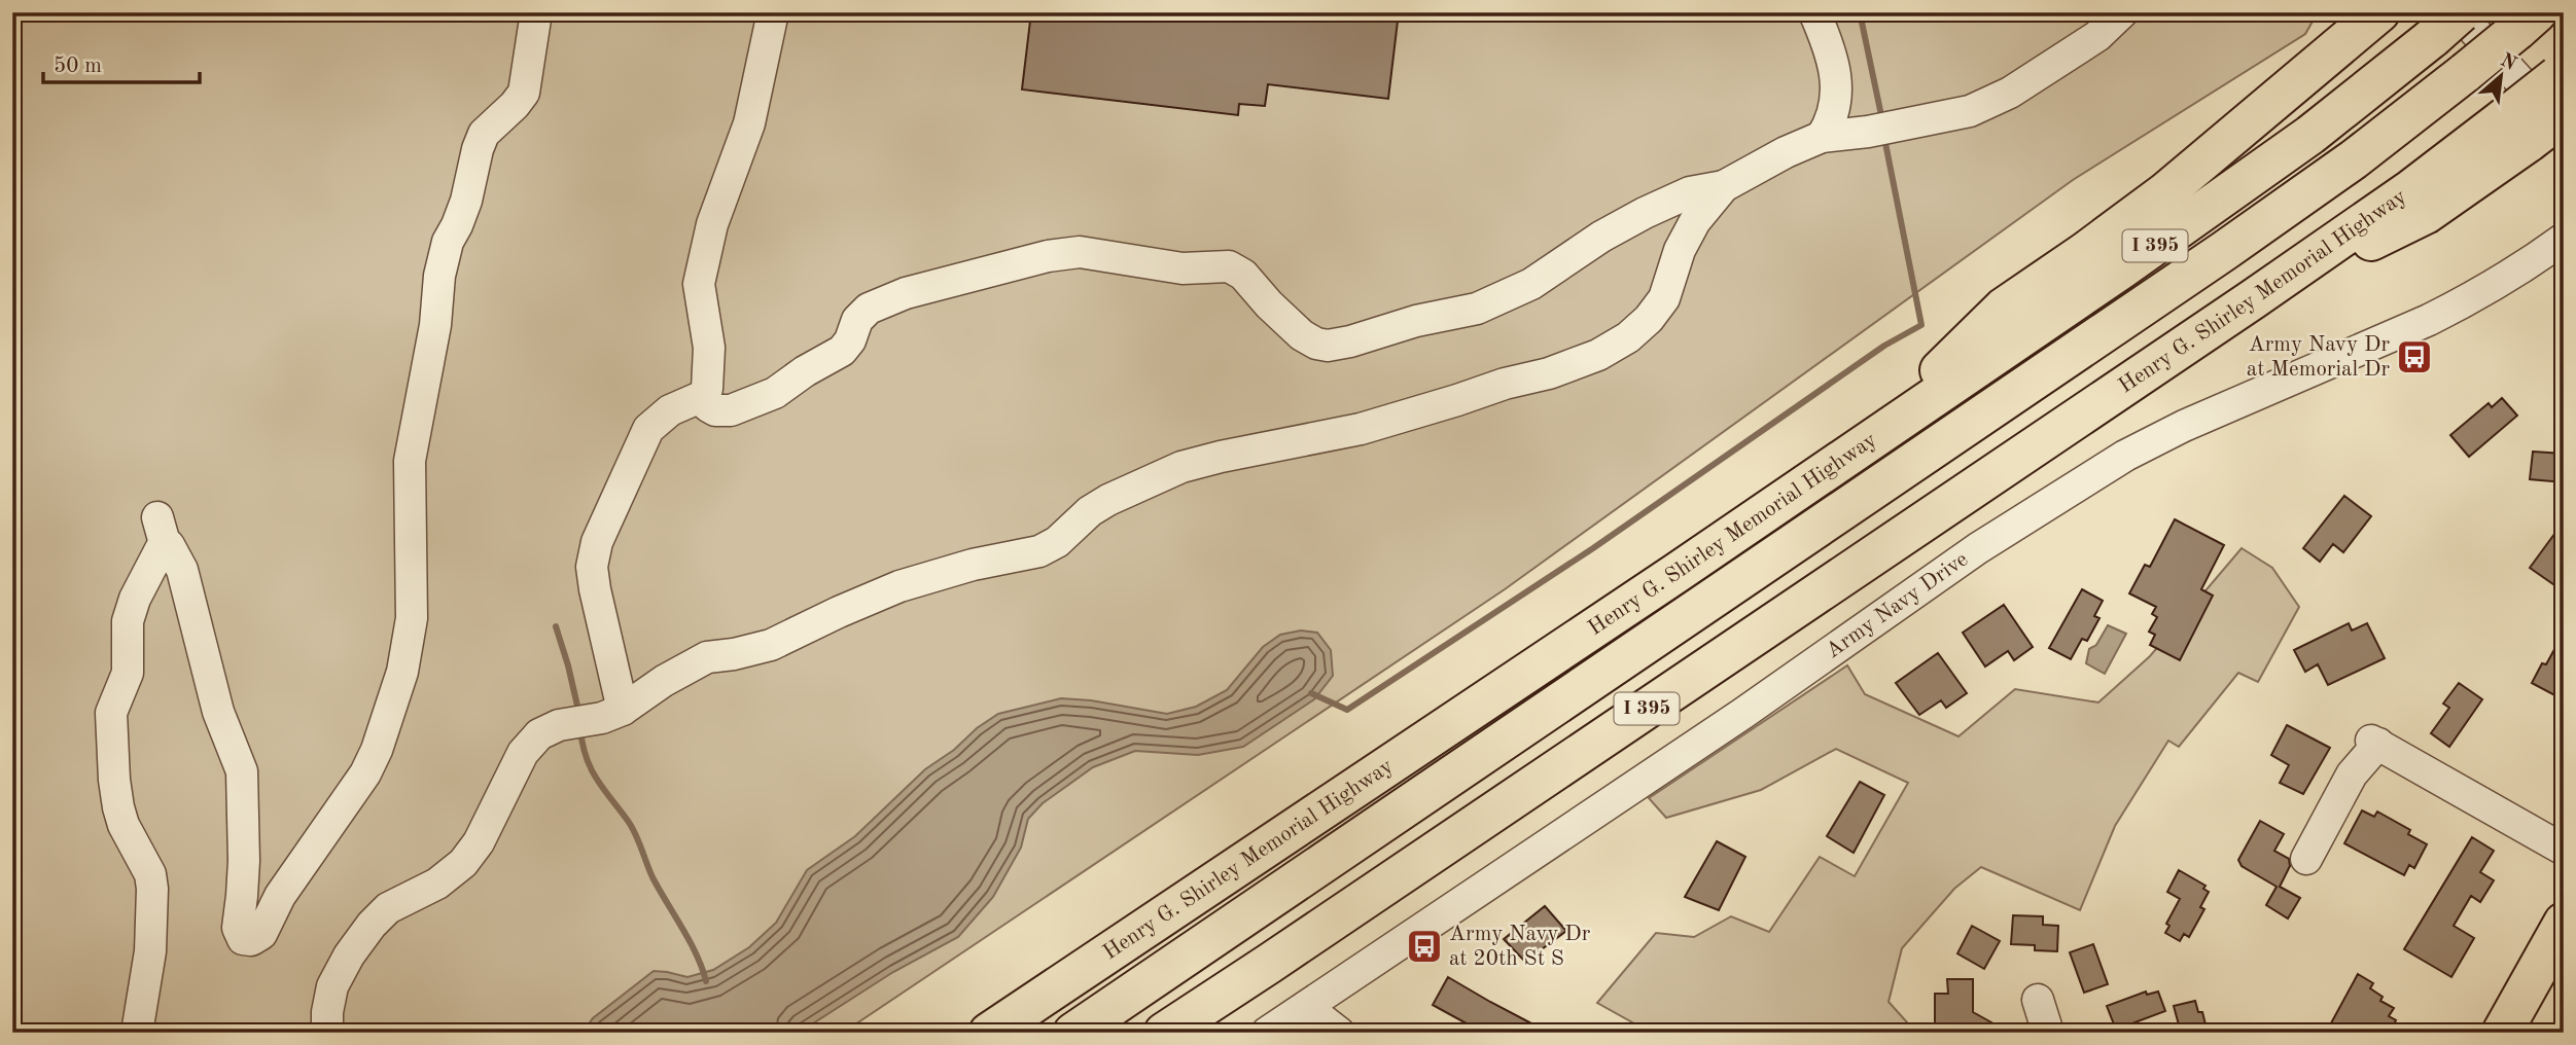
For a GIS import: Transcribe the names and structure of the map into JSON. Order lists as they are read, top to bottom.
{
  "streets": {
    "main road": ["I 395", "Henry G. Shirley Memorial Highway"],
    "street": ["Army Navy Drive"]
  },
  "places": {
    "bus stop": ["Army Navy Dr at Memorial Dr", "Army Navy Dr at 20th St S"]
  },
  "scale_bar": "50 m",
  "north": "top right"
}
